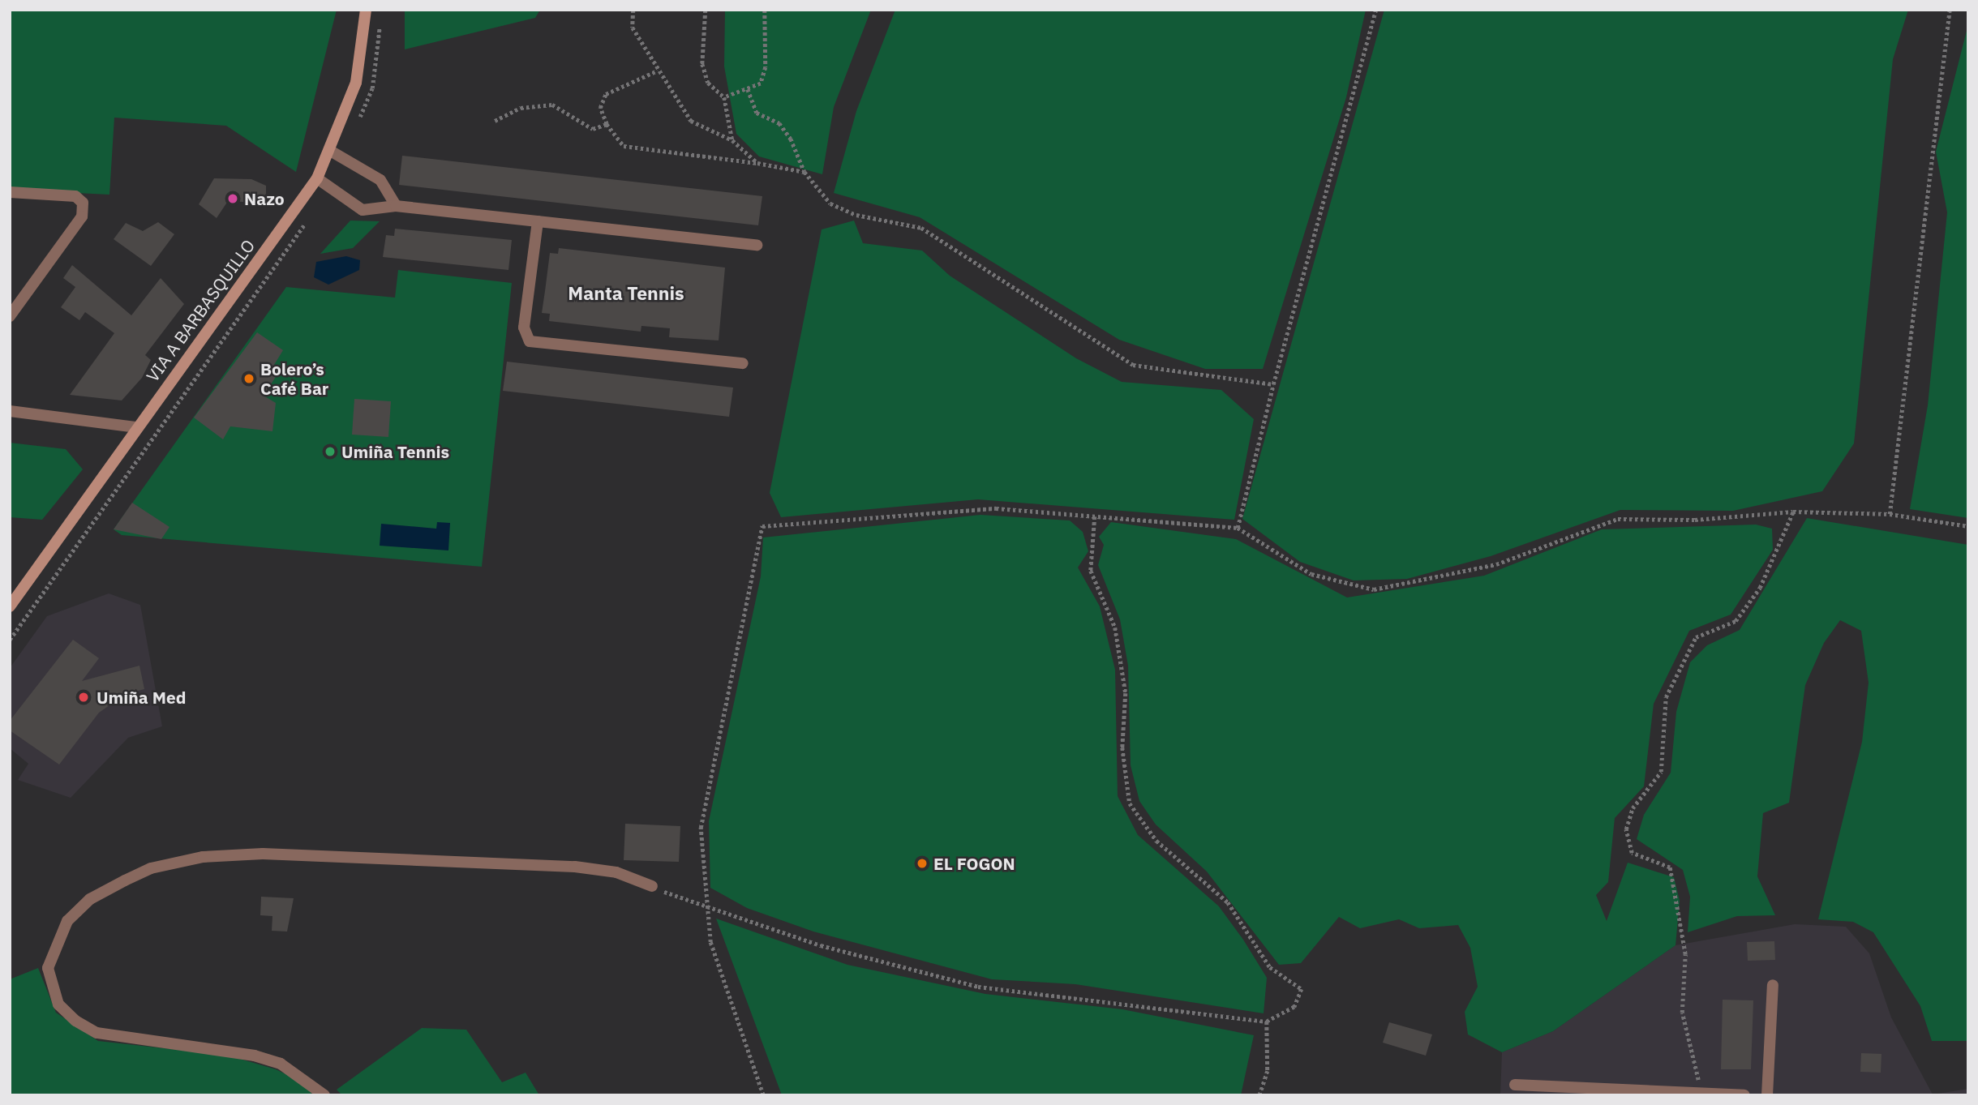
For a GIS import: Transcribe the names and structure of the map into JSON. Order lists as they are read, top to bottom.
{
  "streets": {
    "main road": ["VIA A BARBASQUILLO"]
  },
  "districts": ["Manta Tennis"],
  "places": [
    "Nazo",
    "Bolero’s Café Bar",
    "Umiña Tennis",
    "Umiña Med",
    "EL FOGON"
  ]
}
